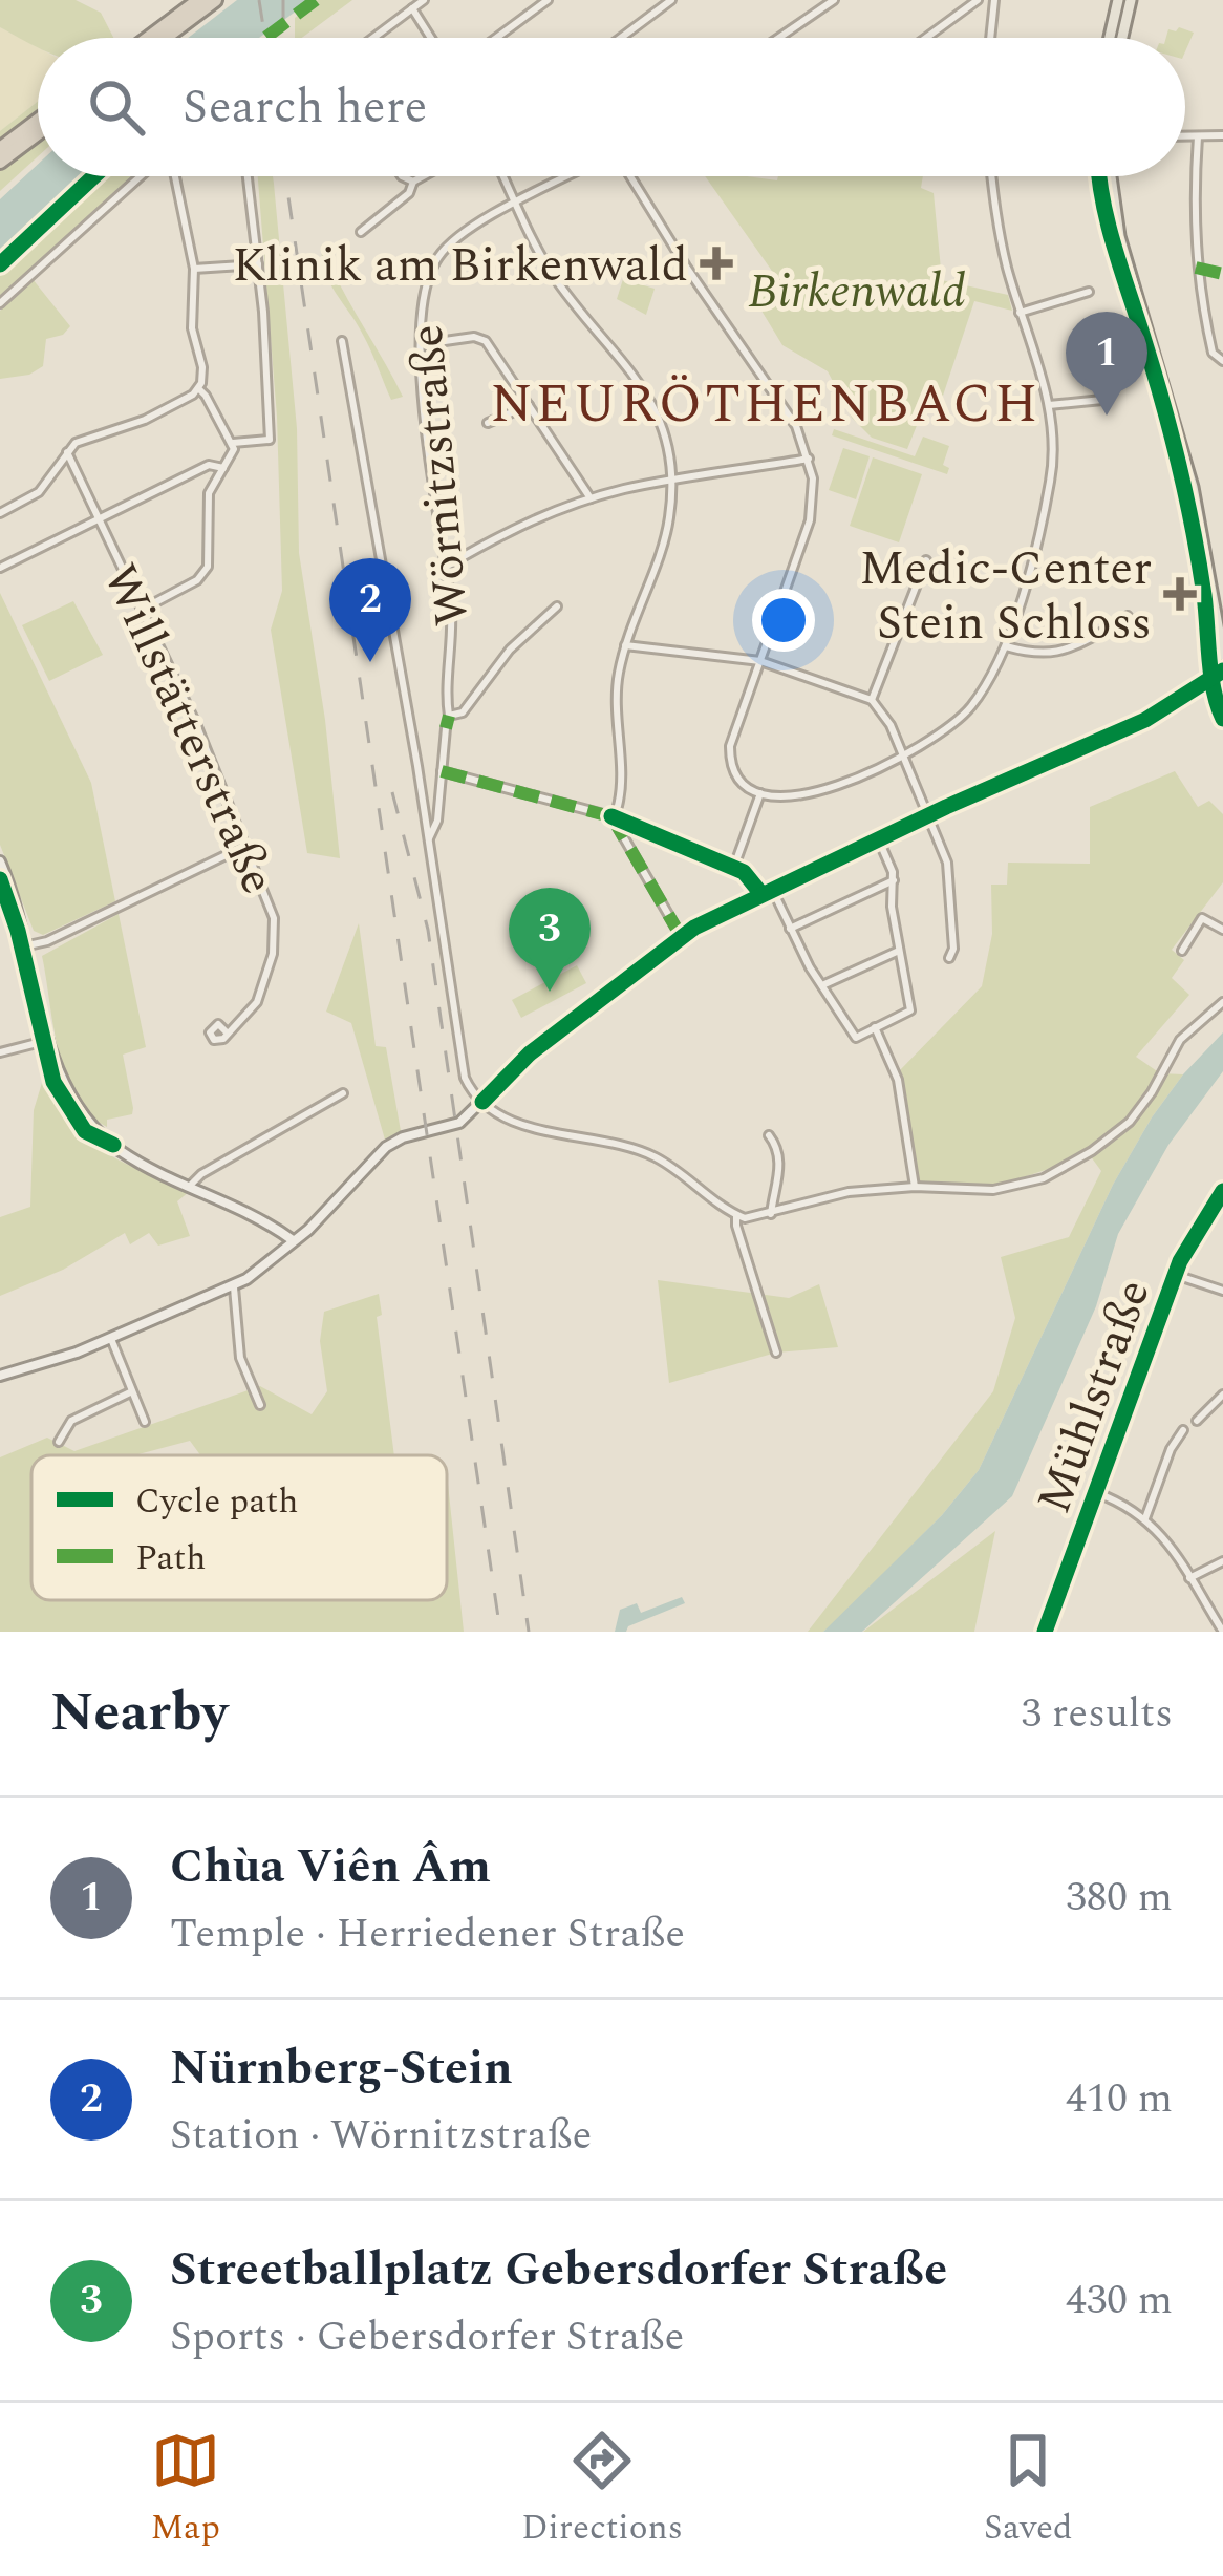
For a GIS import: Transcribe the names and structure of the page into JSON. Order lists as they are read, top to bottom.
{
  "streets": {
    "main road": ["Mühlstraße"],
    "street": ["Wörnitzstraße", "Willstätterstraße"]
  },
  "districts": ["NEURÖTHENBACH"],
  "parks": ["Birkenwald"],
  "places": {
    "health": ["Klinik am Birkenwald", "Medic-Center Stein Schloss"]
  },
  "legend": ["Cycle path", "Path"],
  "page": {
    "search": "Search here",
    "pins": ["1", "2", "3"],
    "heading": ["Nearby", "3 results"],
    "list": [
      {
        "mark": "1",
        "name": "Chùa Viên Âm",
        "note": "Temple · Herriedener Straße",
        "value": "380 m"
      },
      {
        "mark": "2",
        "name": "Nürnberg-Stein",
        "note": "Station · Wörnitzstraße",
        "value": "410 m"
      },
      {
        "mark": "3",
        "name": "Streetballplatz Gebersdorfer Straße",
        "note": "Sports · Gebersdorfer Straße",
        "value": "430 m"
      }
    ],
    "nav": ["Map", "Directions", "Saved"]
  }
}
